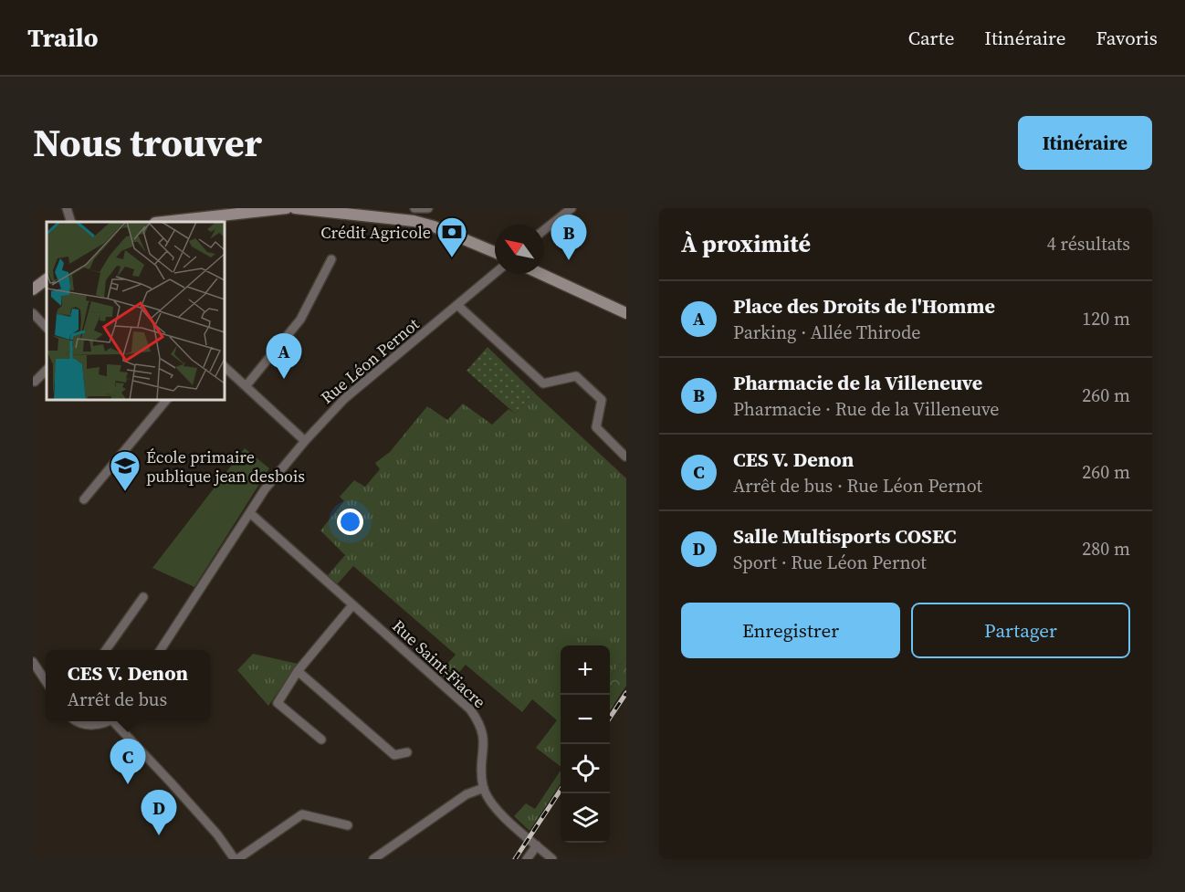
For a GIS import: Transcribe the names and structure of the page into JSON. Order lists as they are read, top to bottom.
{
  "streets": {
    "street": ["Rue Léon Pernot", "Rue Saint-Fiacre"]
  },
  "crossings": [
    ["Rue Léon Pernot", "Rue Saint-Fiacre"]
  ],
  "places": {
    "bank": ["Crédit Agricole"],
    "school or university": ["École primaire publique jean desbois"]
  },
  "north": "top left",
  "page": {
    "header": "Trailo",
    "nav": ["Carte", "Itinéraire", "Favoris"],
    "title": "Nous trouver",
    "buttons": [
      "Itinéraire",
      ["Enregistrer", "Partager"]
    ],
    "heading": ["À proximité", "4 résultats"],
    "pins": [
      "B",
      "A",
      "C",
      "D"
    ],
    "list": [
      {
        "mark": "A",
        "name": "Place des Droits de l'Homme",
        "note": "Parking · Allée Thirode",
        "value": "120 m"
      },
      {
        "mark": "B",
        "name": "Pharmacie de la Villeneuve",
        "note": "Pharmacie · Rue de la Villeneuve",
        "value": "260 m"
      },
      {
        "mark": "C",
        "name": "CES V. Denon",
        "note": "Arrêt de bus · Rue Léon Pernot",
        "value": "260 m"
      },
      {
        "mark": "D",
        "name": "Salle Multisports COSEC",
        "note": "Sport · Rue Léon Pernot",
        "value": "280 m"
      }
    ],
    "map_buttons": ["+", "−"],
    "popup": ["CES V. Denon", "Arrêt de bus"]
  }
}
